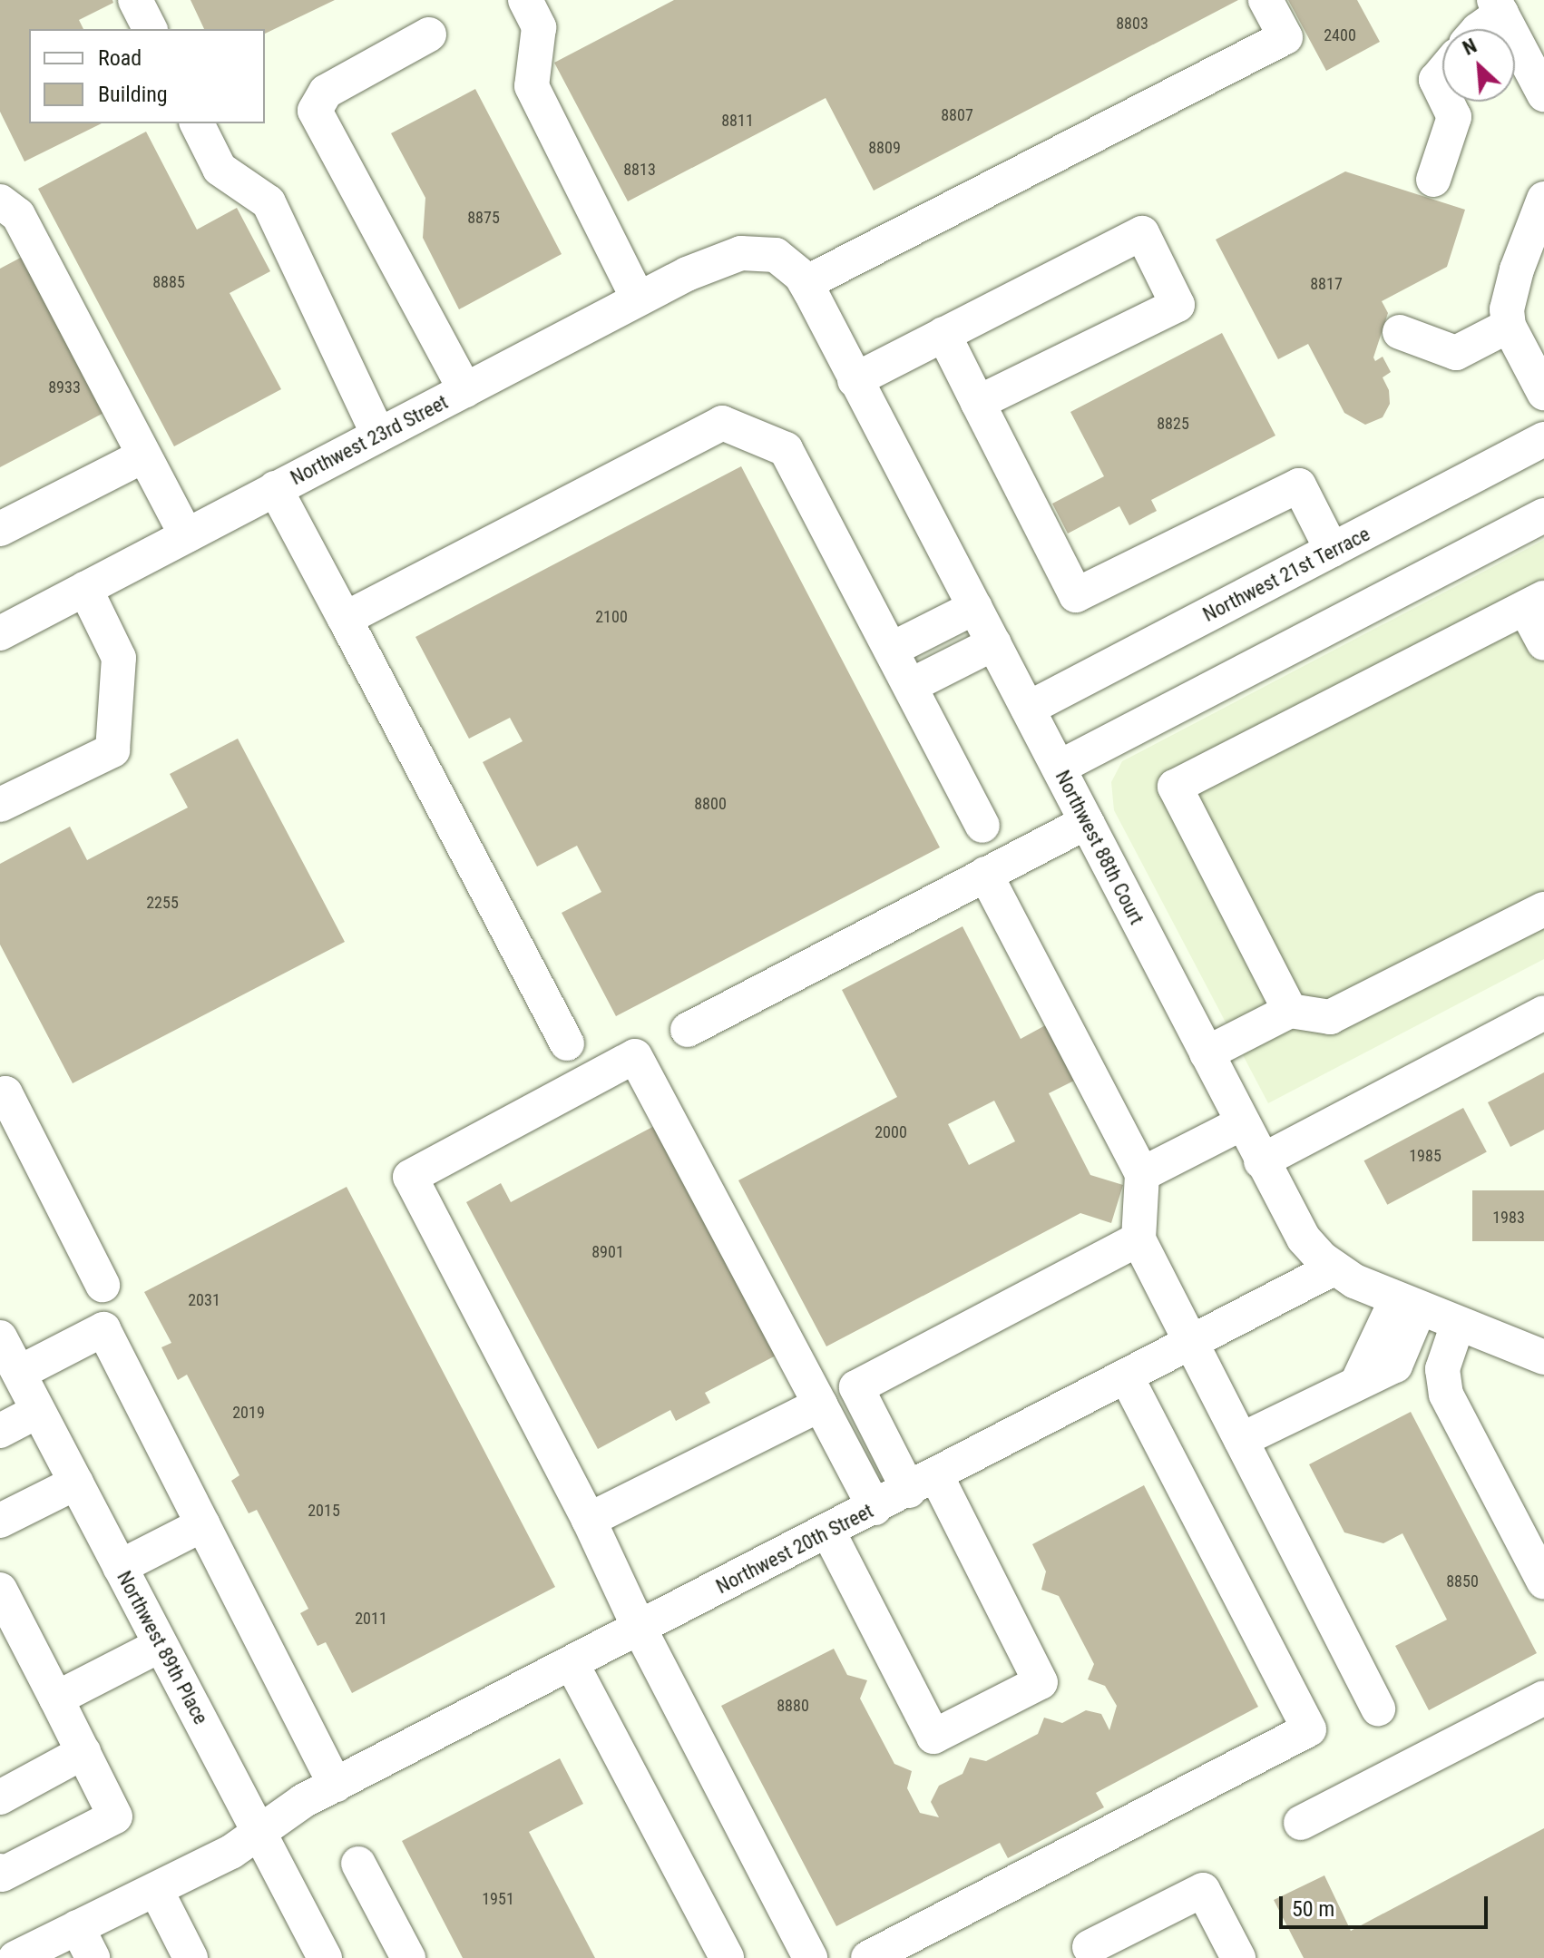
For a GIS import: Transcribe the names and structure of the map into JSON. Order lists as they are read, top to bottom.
{
  "streets": {
    "street": [
      "Northwest 23rd Street",
      "Northwest 21st Terrace",
      "Northwest 88th Court",
      "Northwest 20th Street",
      "Northwest 89th Place"
    ]
  },
  "crossings": [
    ["Northwest 23rd Street", "Northwest 88th Court"],
    ["Northwest 21st Terrace", "Northwest 88th Court"],
    ["Northwest 88th Court", "Northwest 20th Street"],
    ["Northwest 20th Street", "Northwest 89th Place"]
  ],
  "house_numbers": [
    "8803",
    "2400",
    "8807",
    "8811",
    "8809",
    "8813",
    "8875",
    "8885",
    "8817",
    "8933",
    "8825",
    "2100",
    "8800",
    "2255",
    "2000",
    "1985",
    "1983",
    "8901",
    "2031",
    "2019",
    "2015",
    "8850",
    "2011",
    "8880",
    "1951"
  ],
  "legend": ["Road", "Building"],
  "scale_bar": "50 m",
  "north": "top left"
}
